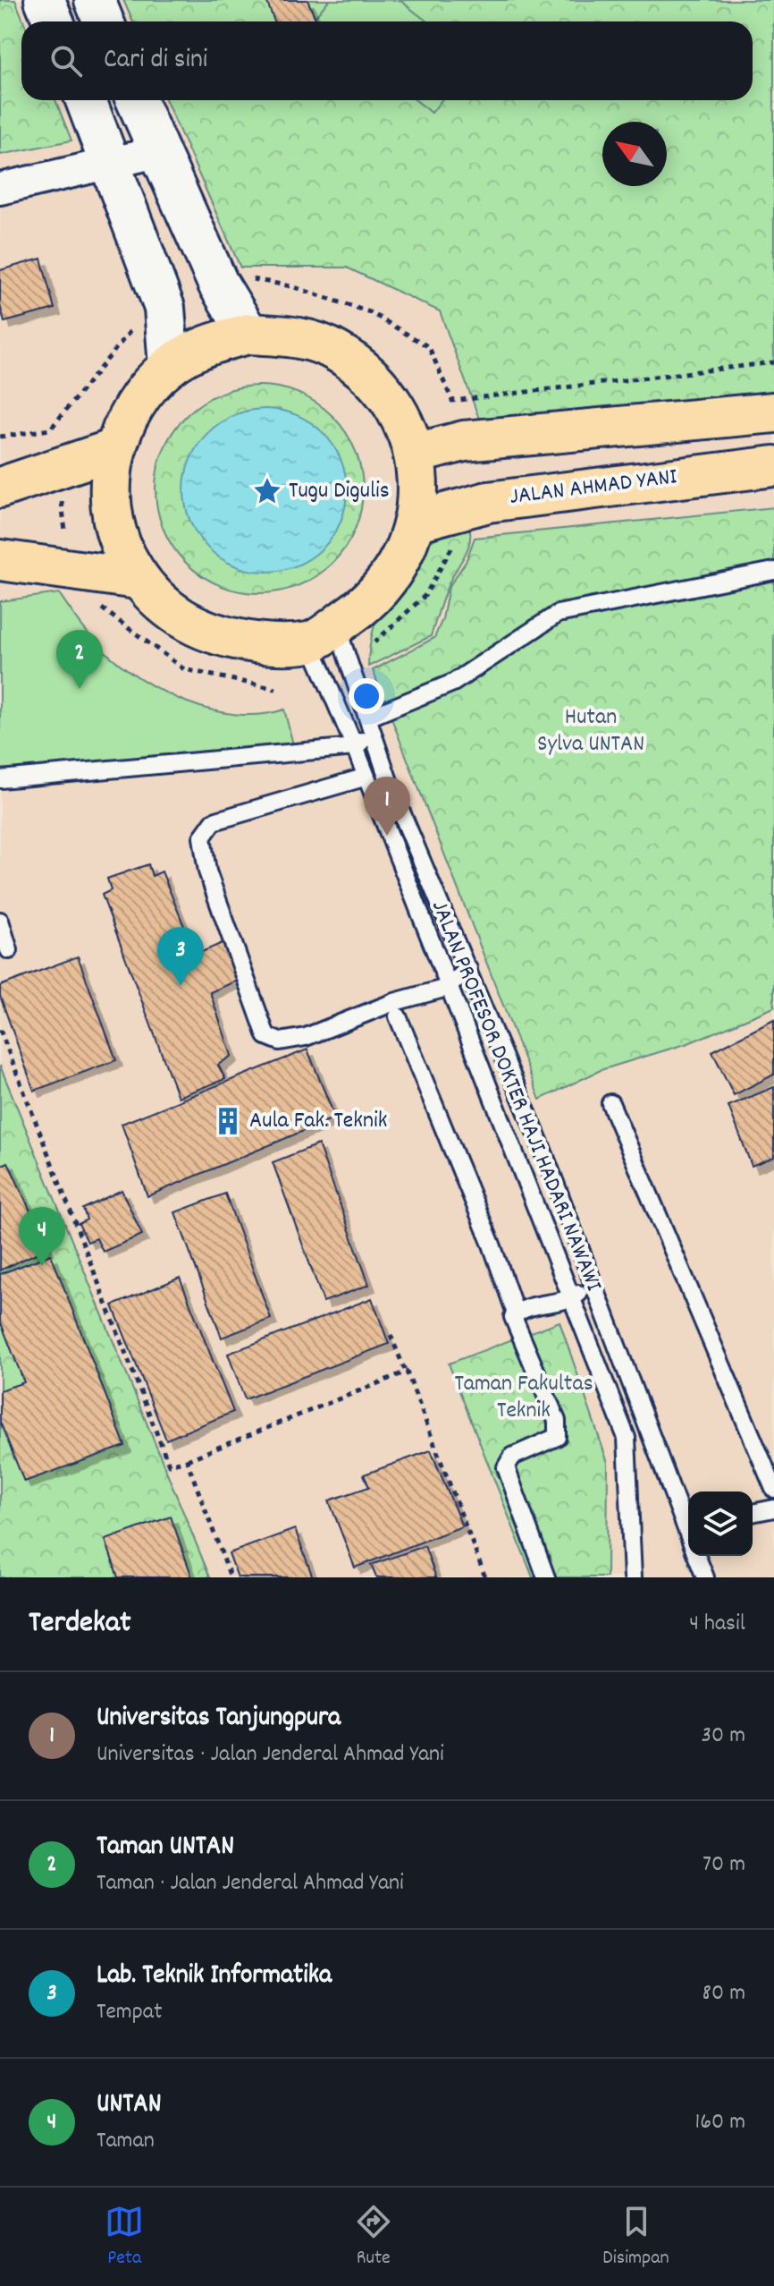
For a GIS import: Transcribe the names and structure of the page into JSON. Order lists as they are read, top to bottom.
{
  "streets": {
    "highway": ["JALAN AHMAD YANI"],
    "lane": ["JALAN PROFESOR DOKTER HAJI HADARI NAWAWI"]
  },
  "parks": ["Hutan Sylva UNTAN", "Taman Fakultas Teknik"],
  "places": {
    "place": ["Tugu Digulis"],
    "building": ["Aula Fak. Teknik"]
  },
  "north": "top left",
  "page": {
    "search": "Cari di sini",
    "pins": [
      "2",
      "1",
      "3",
      "4"
    ],
    "heading": ["Terdekat", "4 hasil"],
    "list": [
      {
        "mark": "1",
        "name": "Universitas Tanjungpura",
        "note": "Universitas · Jalan Jenderal Ahmad Yani",
        "value": "30 m"
      },
      {
        "mark": "2",
        "name": "Taman UNTAN",
        "note": "Taman · Jalan Jenderal Ahmad Yani",
        "value": "70 m"
      },
      {
        "mark": "3",
        "name": "Lab. Teknik Informatika",
        "note": "Tempat",
        "value": "80 m"
      },
      {
        "mark": "4",
        "name": "UNTAN",
        "note": "Taman",
        "value": "160 m"
      }
    ],
    "nav": ["Peta", "Rute", "Disimpan"]
  }
}
